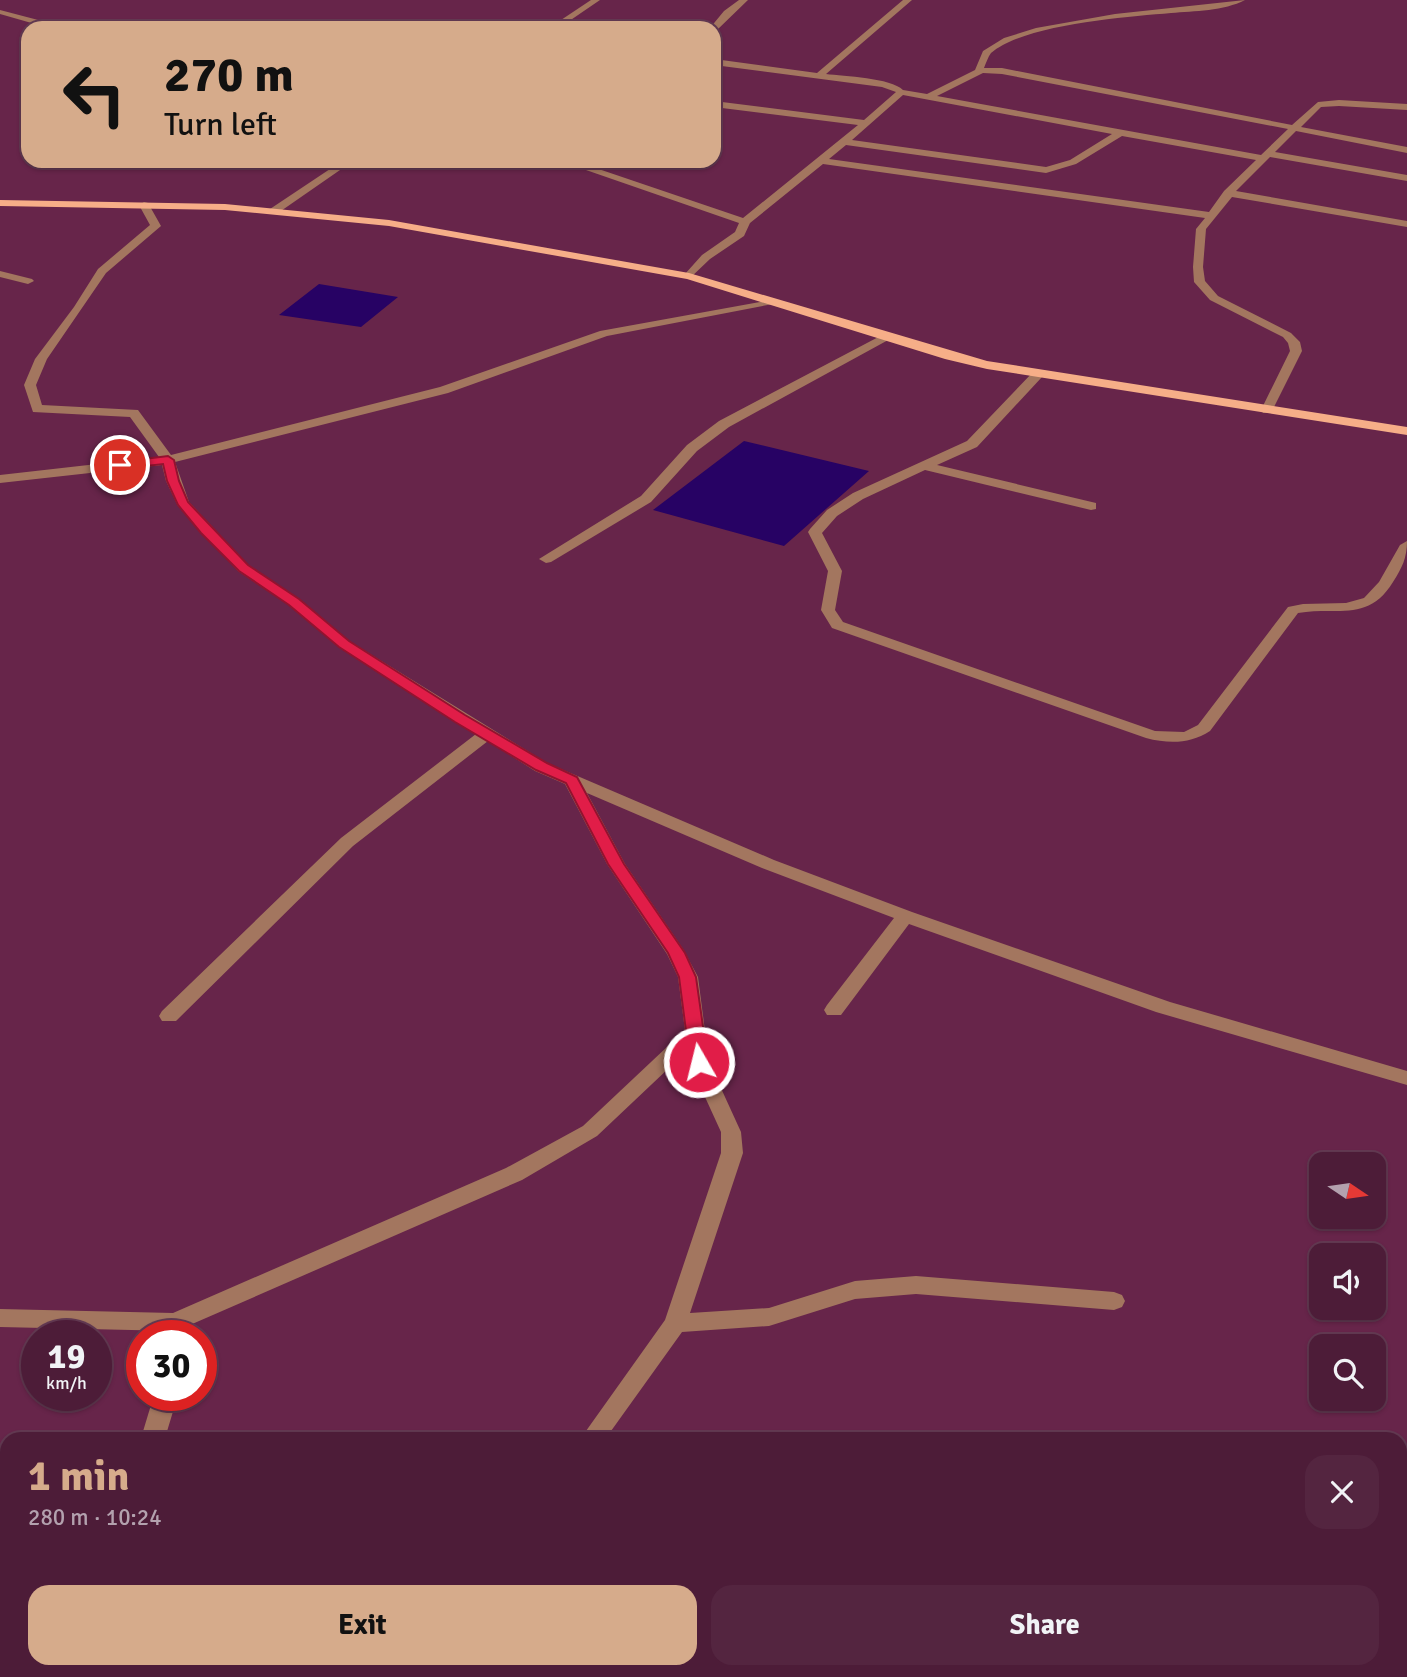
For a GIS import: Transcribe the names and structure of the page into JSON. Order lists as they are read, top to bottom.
{
  "north": "right",
  "page": {
    "turn": ["270 m", "Turn left"],
    "speed": "19 km/h",
    "limit": "30",
    "heading": ["1 min", "280 m · 10:24"],
    "buttons": ["Exit", "Share"]
  }
}
